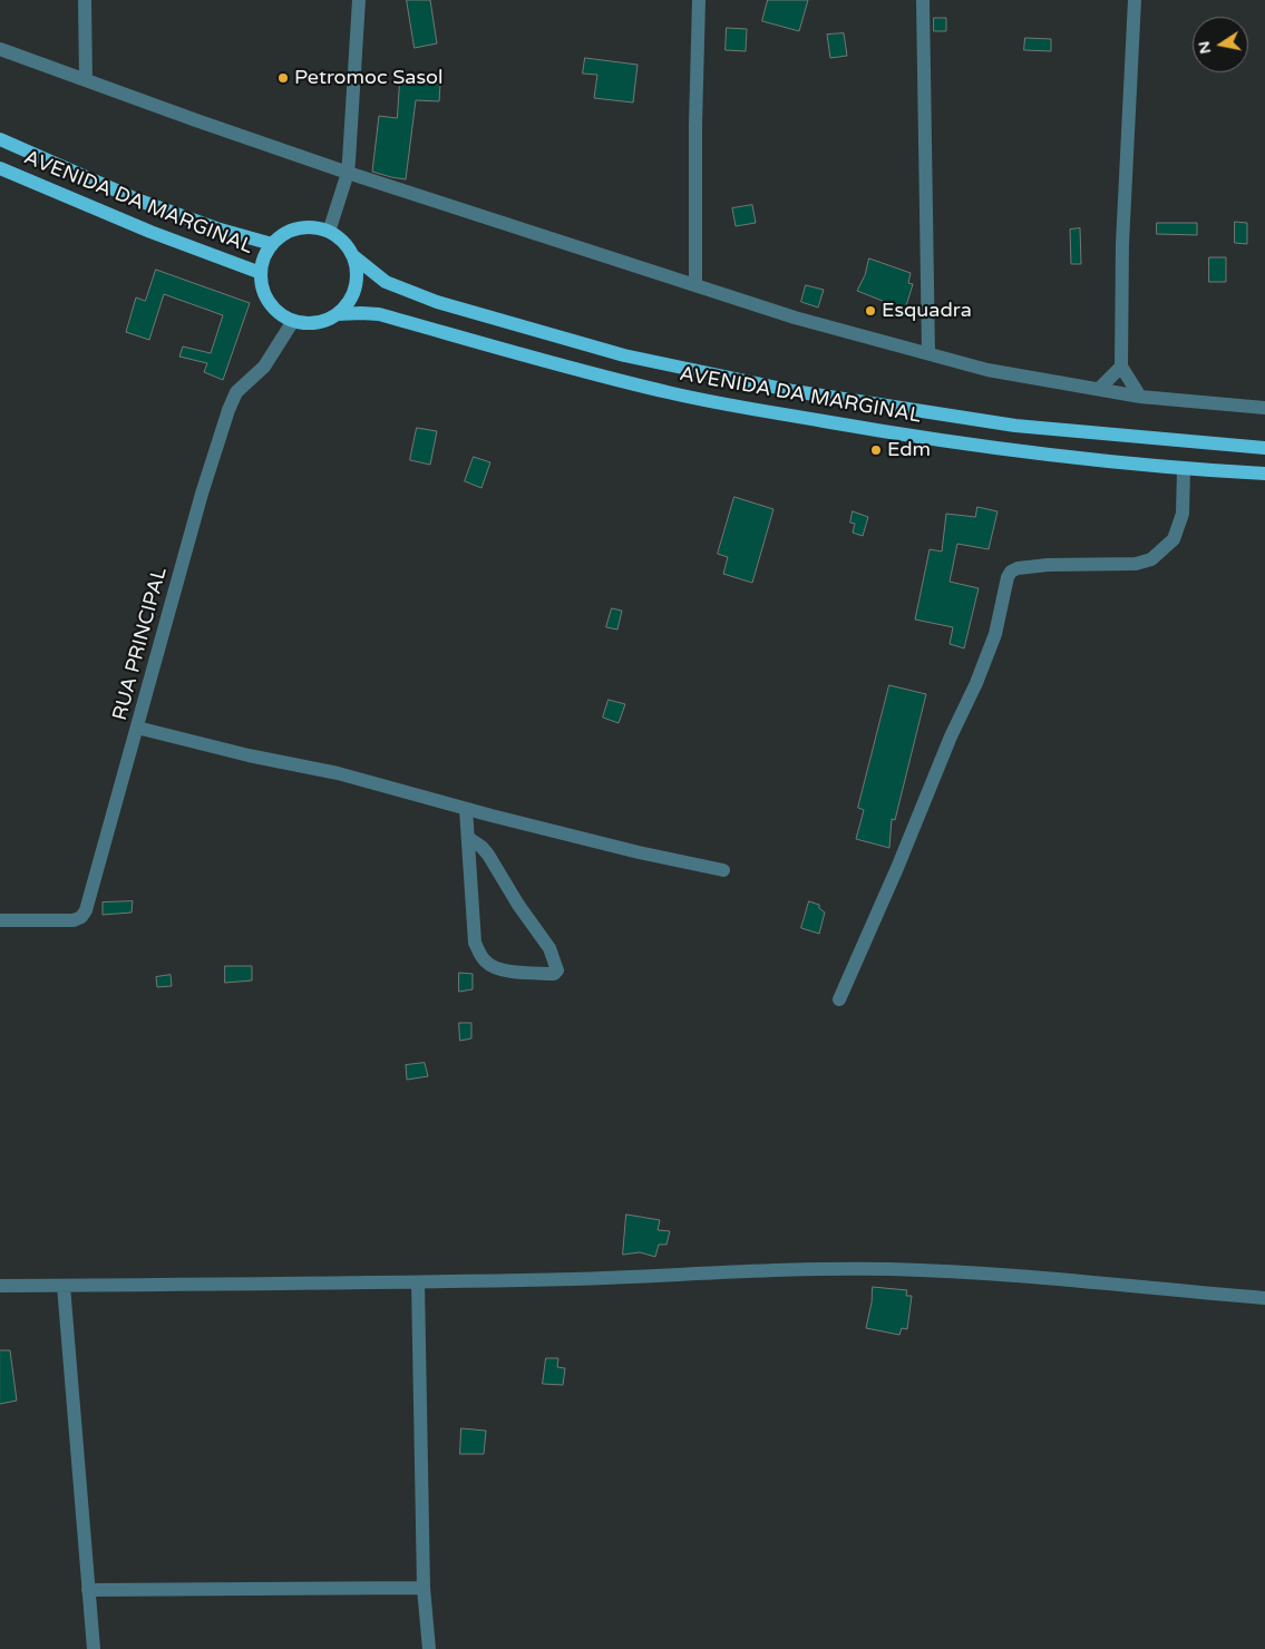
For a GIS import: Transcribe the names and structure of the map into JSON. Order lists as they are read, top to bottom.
{
  "streets": {
    "main road": ["AVENIDA DA MARGINAL"],
    "street": ["RUA PRINCIPAL"]
  },
  "crossings": [
    ["AVENIDA DA MARGINAL", "RUA PRINCIPAL"]
  ],
  "places": ["Petromoc Sasol", "Esquadra", "Edm"],
  "north": "left"
}
